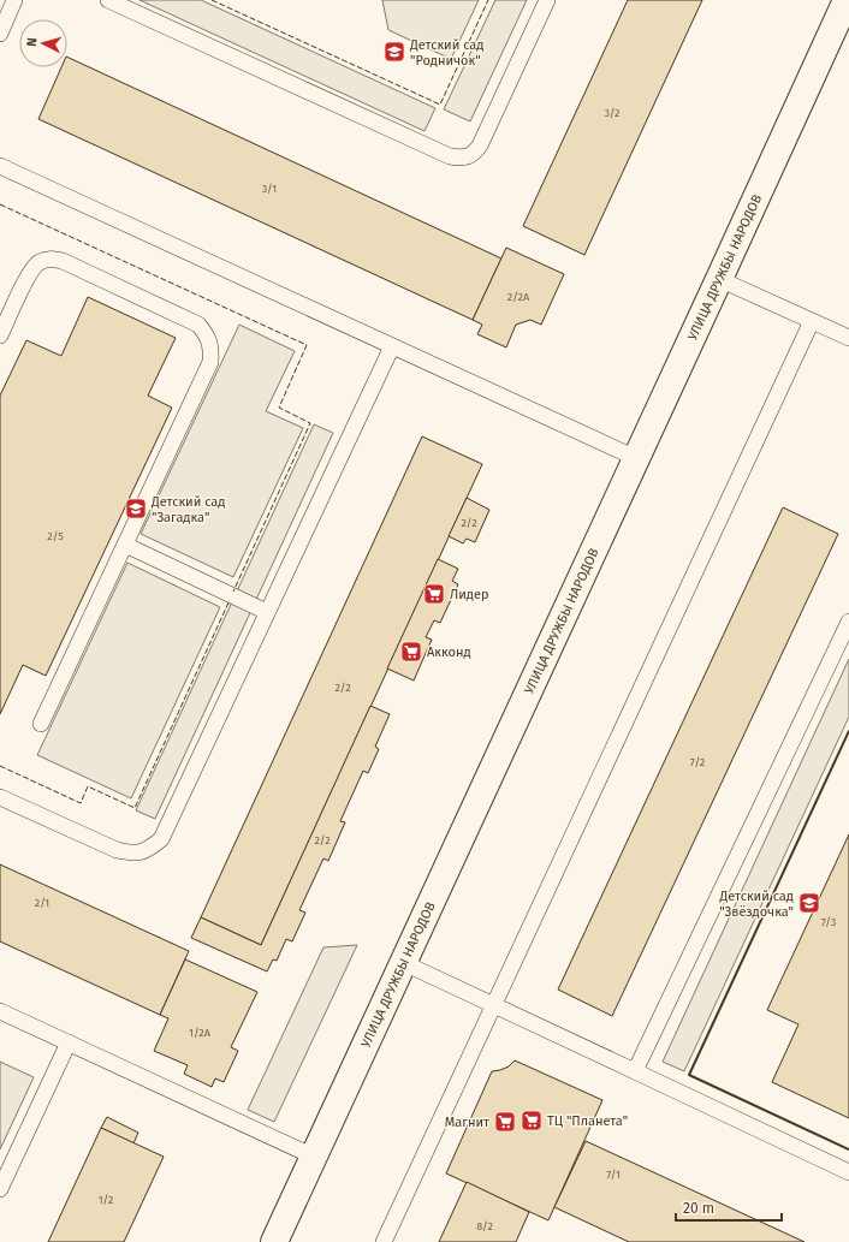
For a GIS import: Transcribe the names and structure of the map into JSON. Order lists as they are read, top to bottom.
{
  "streets": {
    "street": ["УЛИЦА ДРУЖБЫ НАРОДОВ"]
  },
  "places": {
    "school or university": ["Детский сад \"Родничок\"", "Детский сад \"Загадка\"", "Детский сад \"Звёздочка\""],
    "supermarket": [
      "Лидер",
      "Акконд",
      "ТЦ \"Планета\"",
      "Магнит"
    ]
  },
  "house_numbers": [
    "3/2",
    "3/1",
    "2/2А",
    "2/2",
    "2/5",
    "2/2",
    "7/2",
    "2/2",
    "2/1",
    "7/3",
    "1/2А",
    "7/1",
    "1/2",
    "8/2"
  ],
  "scale_bar": "20 m",
  "north": "left"
}
